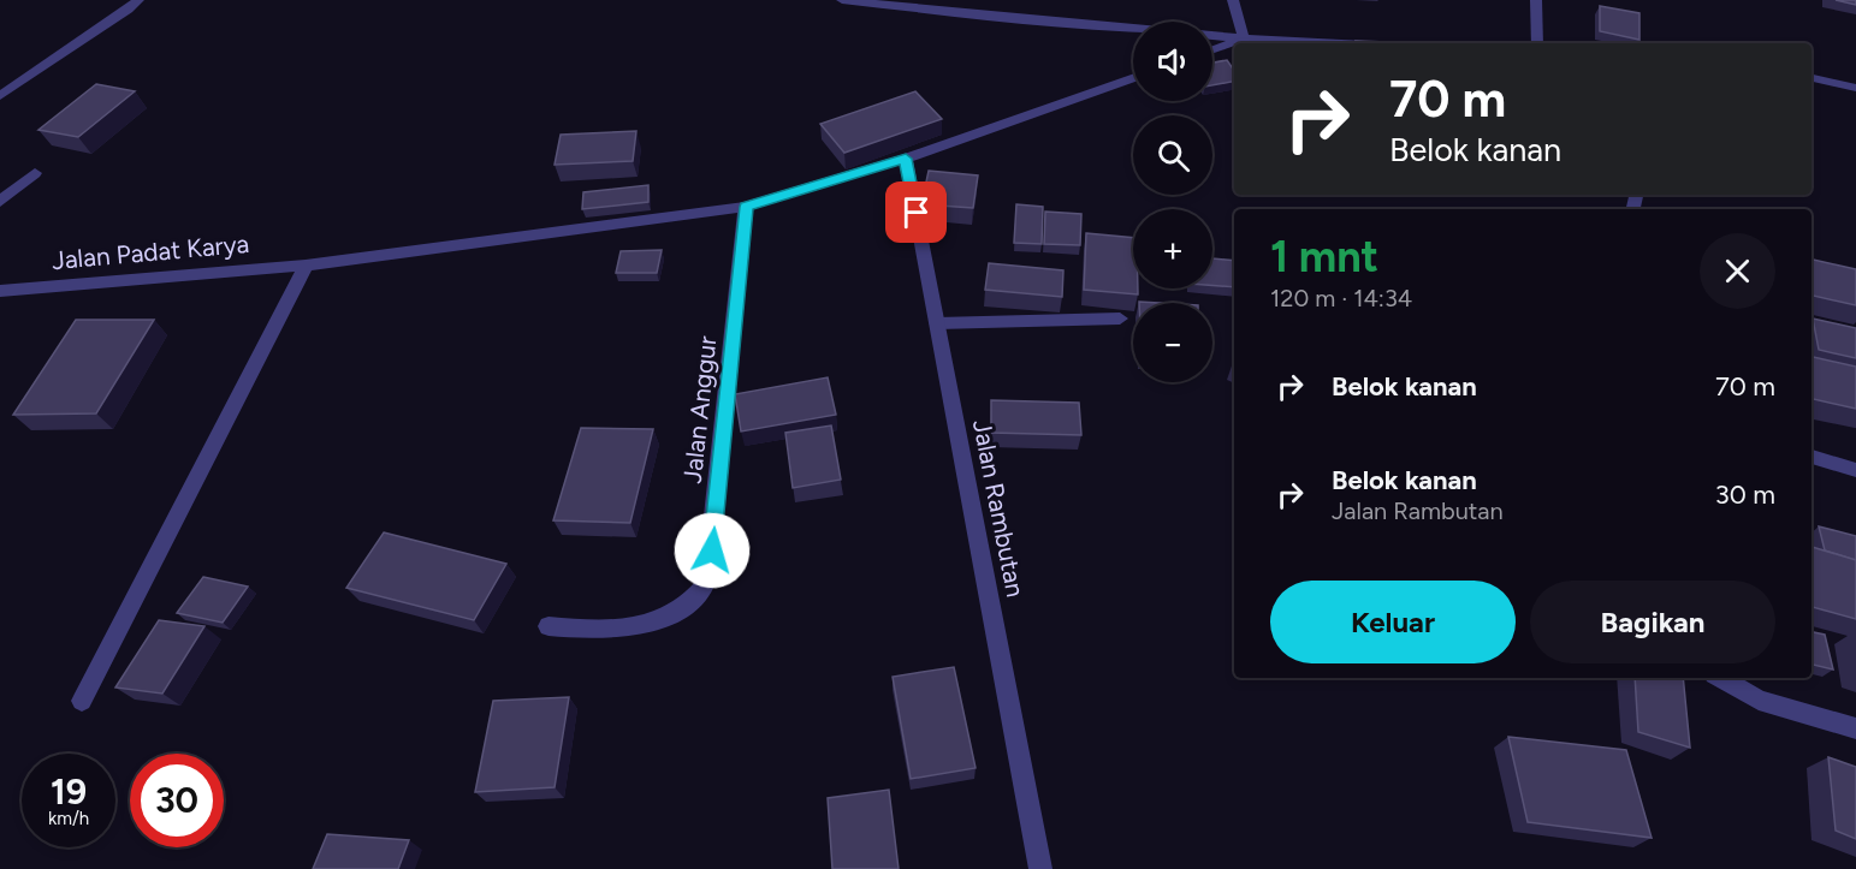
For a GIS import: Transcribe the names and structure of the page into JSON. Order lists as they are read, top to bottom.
{
  "streets": {
    "street": ["Jalan Padat Karya", "Jalan Anggur", "Jalan Rambutan"]
  },
  "crossings": [
    ["Jalan Padat Karya", "Jalan Anggur"],
    ["Jalan Padat Karya", "Jalan Rambutan"]
  ],
  "page": {
    "map_buttons": ["+", "−"],
    "turn": ["70 m", "Belok kanan"],
    "heading": ["1 mnt", "120 m · 14:34"],
    "list": [
      {
        "name": "Belok kanan",
        "value": "70 m"
      },
      {
        "name": "Belok kanan",
        "note": "Jalan Rambutan",
        "value": "30 m"
      }
    ],
    "buttons": ["Keluar", "Bagikan"],
    "speed": "19 km/h",
    "limit": "30"
  }
}
